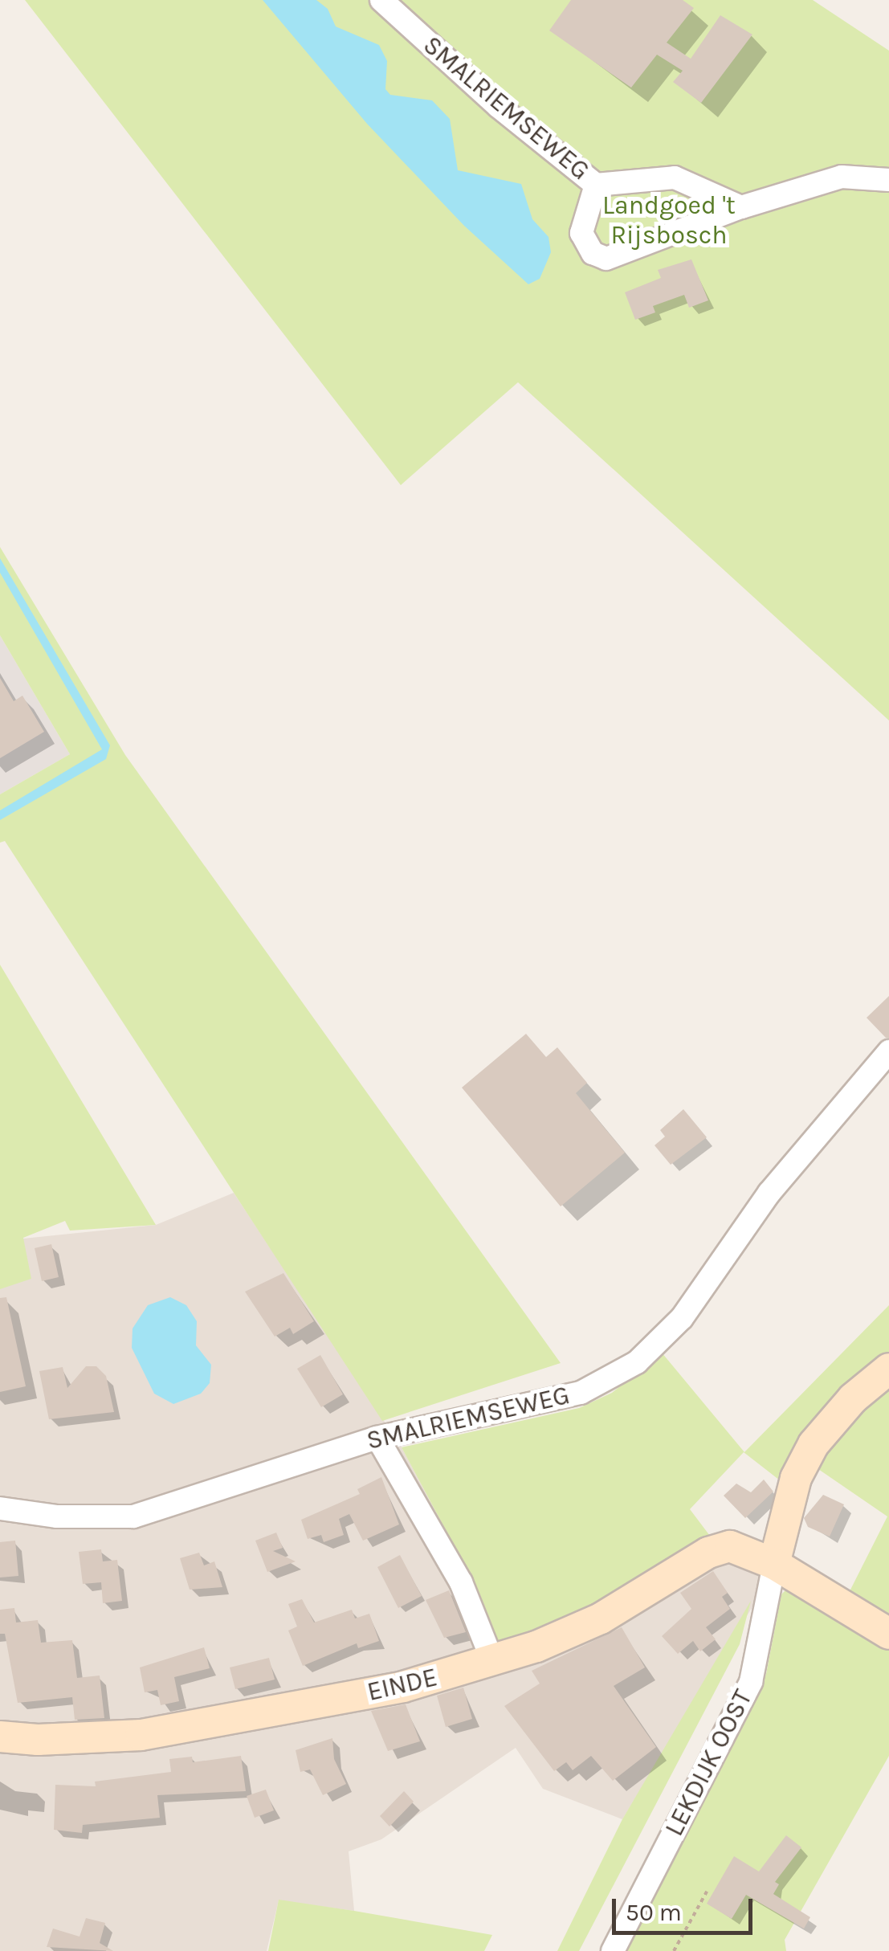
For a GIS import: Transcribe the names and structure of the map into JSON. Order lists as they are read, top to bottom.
{
  "streets": {
    "street": ["SMALRIEMSEWEG", "EINDE", "LEKDIJK OOST"]
  },
  "crossings": [
    ["EINDE", "LEKDIJK OOST"]
  ],
  "parks": ["Landgoed 't Rijsbosch"],
  "scale_bar": "50 m"
}
